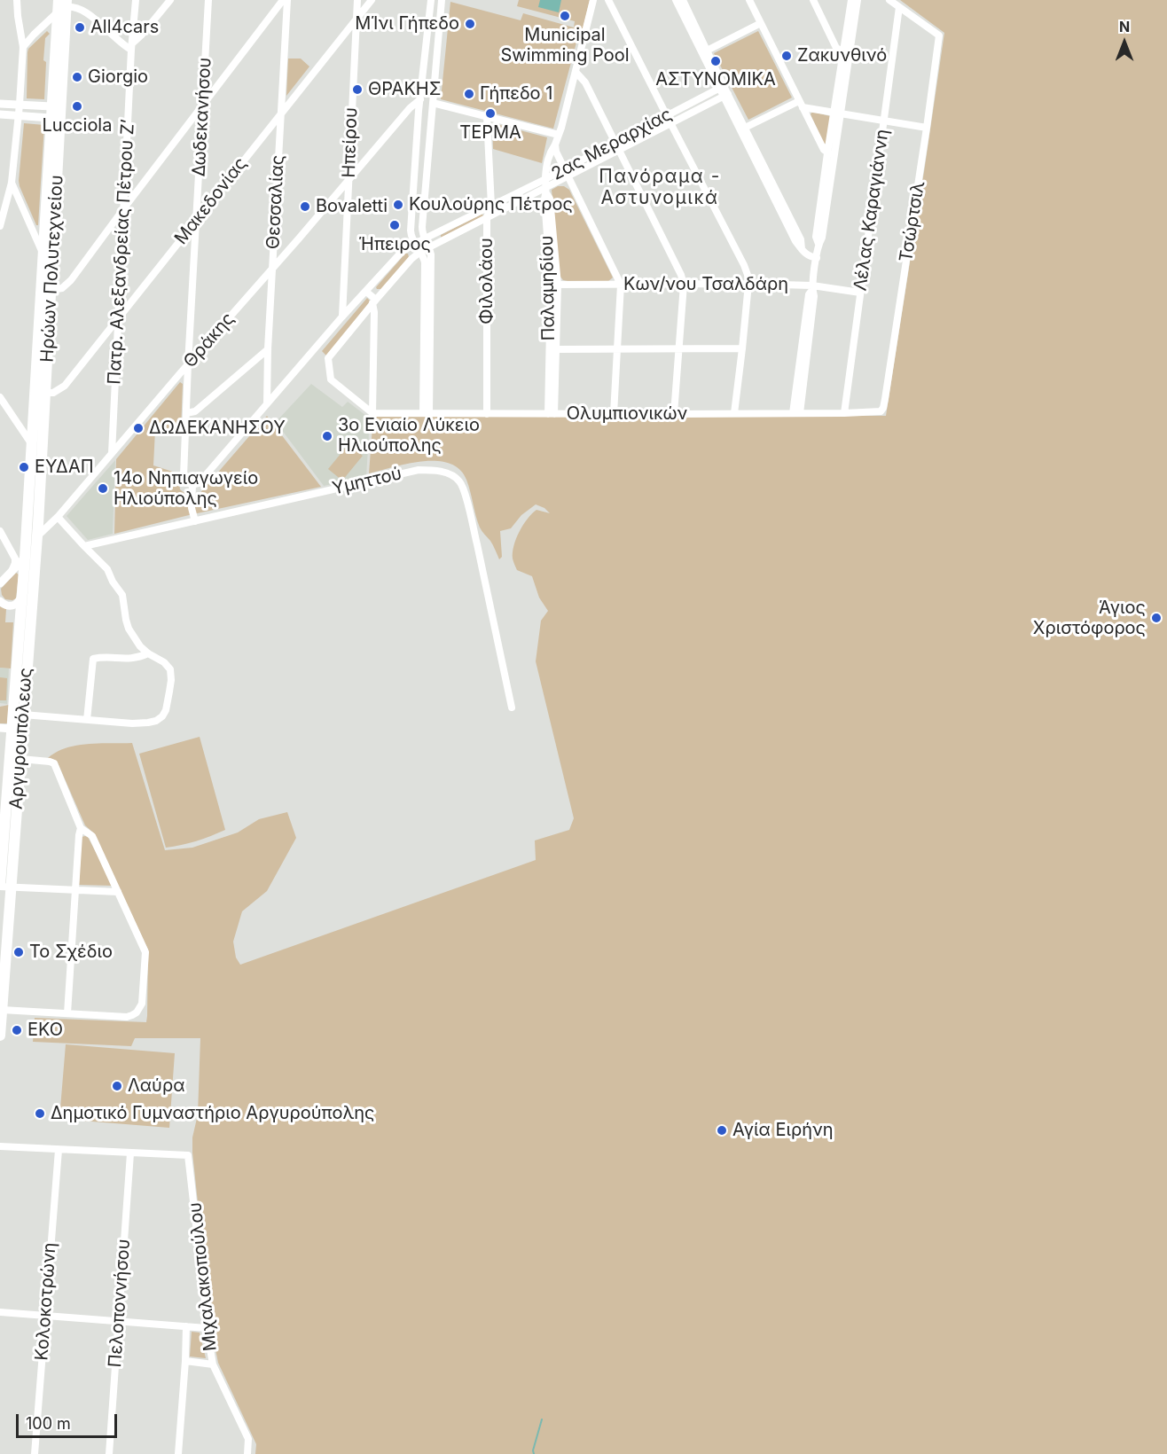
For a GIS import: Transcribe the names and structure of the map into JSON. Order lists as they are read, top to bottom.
{
  "streets": {
    "main road": ["Ηρώων Πολυτεχνείου", "Αργυρουπόλεως"],
    "street": [
      "Δωδεκανήσου",
      "Ηπείρου",
      "2ας Μεραρχίας",
      "Μακεδονίας",
      "Θεσσαλίας",
      "Λέλας Καραγιάννη",
      "Τσώρτσιλ",
      "Πατρ. Αλεξανδρείας Πέτρου Ζ’",
      "Φιλολάου",
      "Κων/νου Τσαλδάρη",
      "Παλαμηδίου",
      "Θράκης",
      "Ολυμπιονικών",
      "Υμηττού",
      "Μιχαλακοπούλου",
      "Κολοκοτρώνη",
      "Πελοποννήσου"
    ]
  },
  "crossings": [
    ["Δωδεκανήσου", "2ας Μεραρχίας"],
    ["Δωδεκανήσου", "Μακεδονίας"],
    ["Δωδεκανήσου", "Θράκης"],
    ["Δωδεκανήσου", "Υμηττού"],
    ["Ηπείρου", "2ας Μεραρχίας"],
    ["Ηπείρου", "Μακεδονίας"],
    ["Ηπείρου", "Θράκης"],
    ["2ας Μεραρχίας", "Θεσσαλίας"],
    ["2ας Μεραρχίας", "Φιλολάου"],
    ["2ας Μεραρχίας", "Παλαμηδίου"],
    ["2ας Μεραρχίας", "Ολυμπιονικών"],
    ["Μακεδονίας", "Θεσσαλίας"],
    ["Μακεδονίας", "Πατρ. Αλεξανδρείας Πέτρου Ζ’"],
    ["Μακεδονίας", "Ηρώων Πολυτεχνείου"],
    ["Θεσσαλίας", "Θράκης"],
    ["Λέλας Καραγιάννη", "Τσώρτσιλ"],
    ["Λέλας Καραγιάννη", "Κων/νου Τσαλδάρη"],
    ["Λέλας Καραγιάννη", "Ολυμπιονικών"],
    ["Τσώρτσιλ", "Ολυμπιονικών"],
    ["Πατρ. Αλεξανδρείας Πέτρου Ζ’", "Θράκης"],
    ["Ηρώων Πολυτεχνείου", "Θράκης"],
    ["Ηρώων Πολυτεχνείου", "Αργυρουπόλεως"],
    ["Φιλολάου", "Ολυμπιονικών"],
    ["Κων/νου Τσαλδάρη", "Παλαμηδίου"],
    ["Παλαμηδίου", "Ολυμπιονικών"],
    ["Θράκης", "Αργυρουπόλεως"],
    ["Μιχαλακοπούλου", "Πελοποννήσου"]
  ],
  "districts": ["Πανόραμα - Αστυνομικά"],
  "places": [
    "Municipal Swimming Pool",
    "ΜΊνι Γήπεδο",
    "All4cars",
    "Ζακυνθινό",
    "ΑΣΤΥΝΟΜΙΚΑ",
    "Giorgio",
    "ΘΡΑΚΗΣ",
    "Γήπεδο 1",
    "Lucciola",
    "ΤΕΡΜΑ",
    "Κουλούρης Πέτρος",
    "Bovaletti",
    "Ήπειρος",
    "ΔΩΔΕΚΑΝΗΣΟΥ",
    "3ο Ενιαίο Λύκειο Ηλιούπολης",
    "ΕΥΔΑΠ",
    "14ο Νηπιαγωγείο Ηλιούπολης",
    "Άγιος Χριστόφορος",
    "Το Σχέδιο",
    "EKO",
    "Λαύρα",
    "Δημοτικό Γυμναστήριο Αργυρούπολης",
    "Αγία Ειρήνη"
  ],
  "scale_bar": "100 m",
  "north": "top"
}
